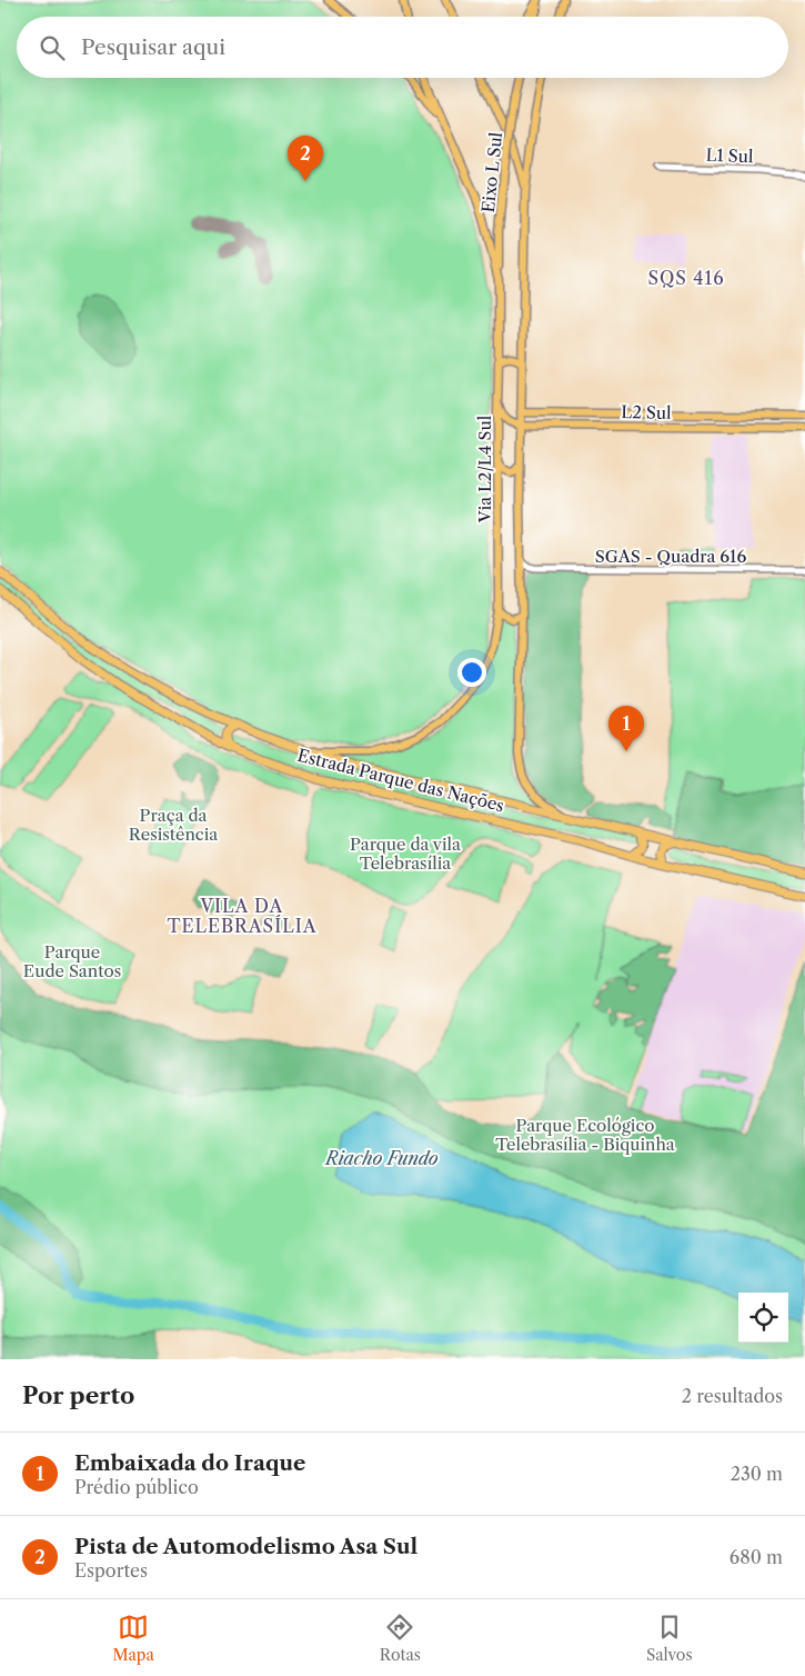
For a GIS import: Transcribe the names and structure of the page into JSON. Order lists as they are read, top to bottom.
{
  "streets": {
    "highway": ["Estrada Parque das Nações"],
    "main road": ["Eixo L Sul", "L2 Sul", "Via L2/L4 Sul"],
    "street": ["L1 Sul", "SGAS - Quadra 616"]
  },
  "crossings": [
    ["Eixo L Sul", "Via L2/L4 Sul"],
    ["Via L2/L4 Sul", "Estrada Parque das Nações"]
  ],
  "districts": ["SQS 416", "VILA DA TELEBRASÍLIA"],
  "water": ["Riacho Fundo"],
  "parks": [
    "Praça da Resistência",
    "Parque da vila Telebrasília",
    "Parque Eude Santos",
    "Parque Ecológico Telebrasília - Biquinha"
  ],
  "page": {
    "search": "Pesquisar aqui",
    "pins": ["2", "1"],
    "heading": ["Por perto", "2 resultados"],
    "list": [
      {
        "mark": "1",
        "name": "Embaixada do Iraque",
        "note": "Prédio público",
        "value": "230 m"
      },
      {
        "mark": "2",
        "name": "Pista de Automodelismo Asa Sul",
        "note": "Esportes",
        "value": "680 m"
      }
    ],
    "nav": ["Mapa", "Rotas", "Salvos"]
  }
}
